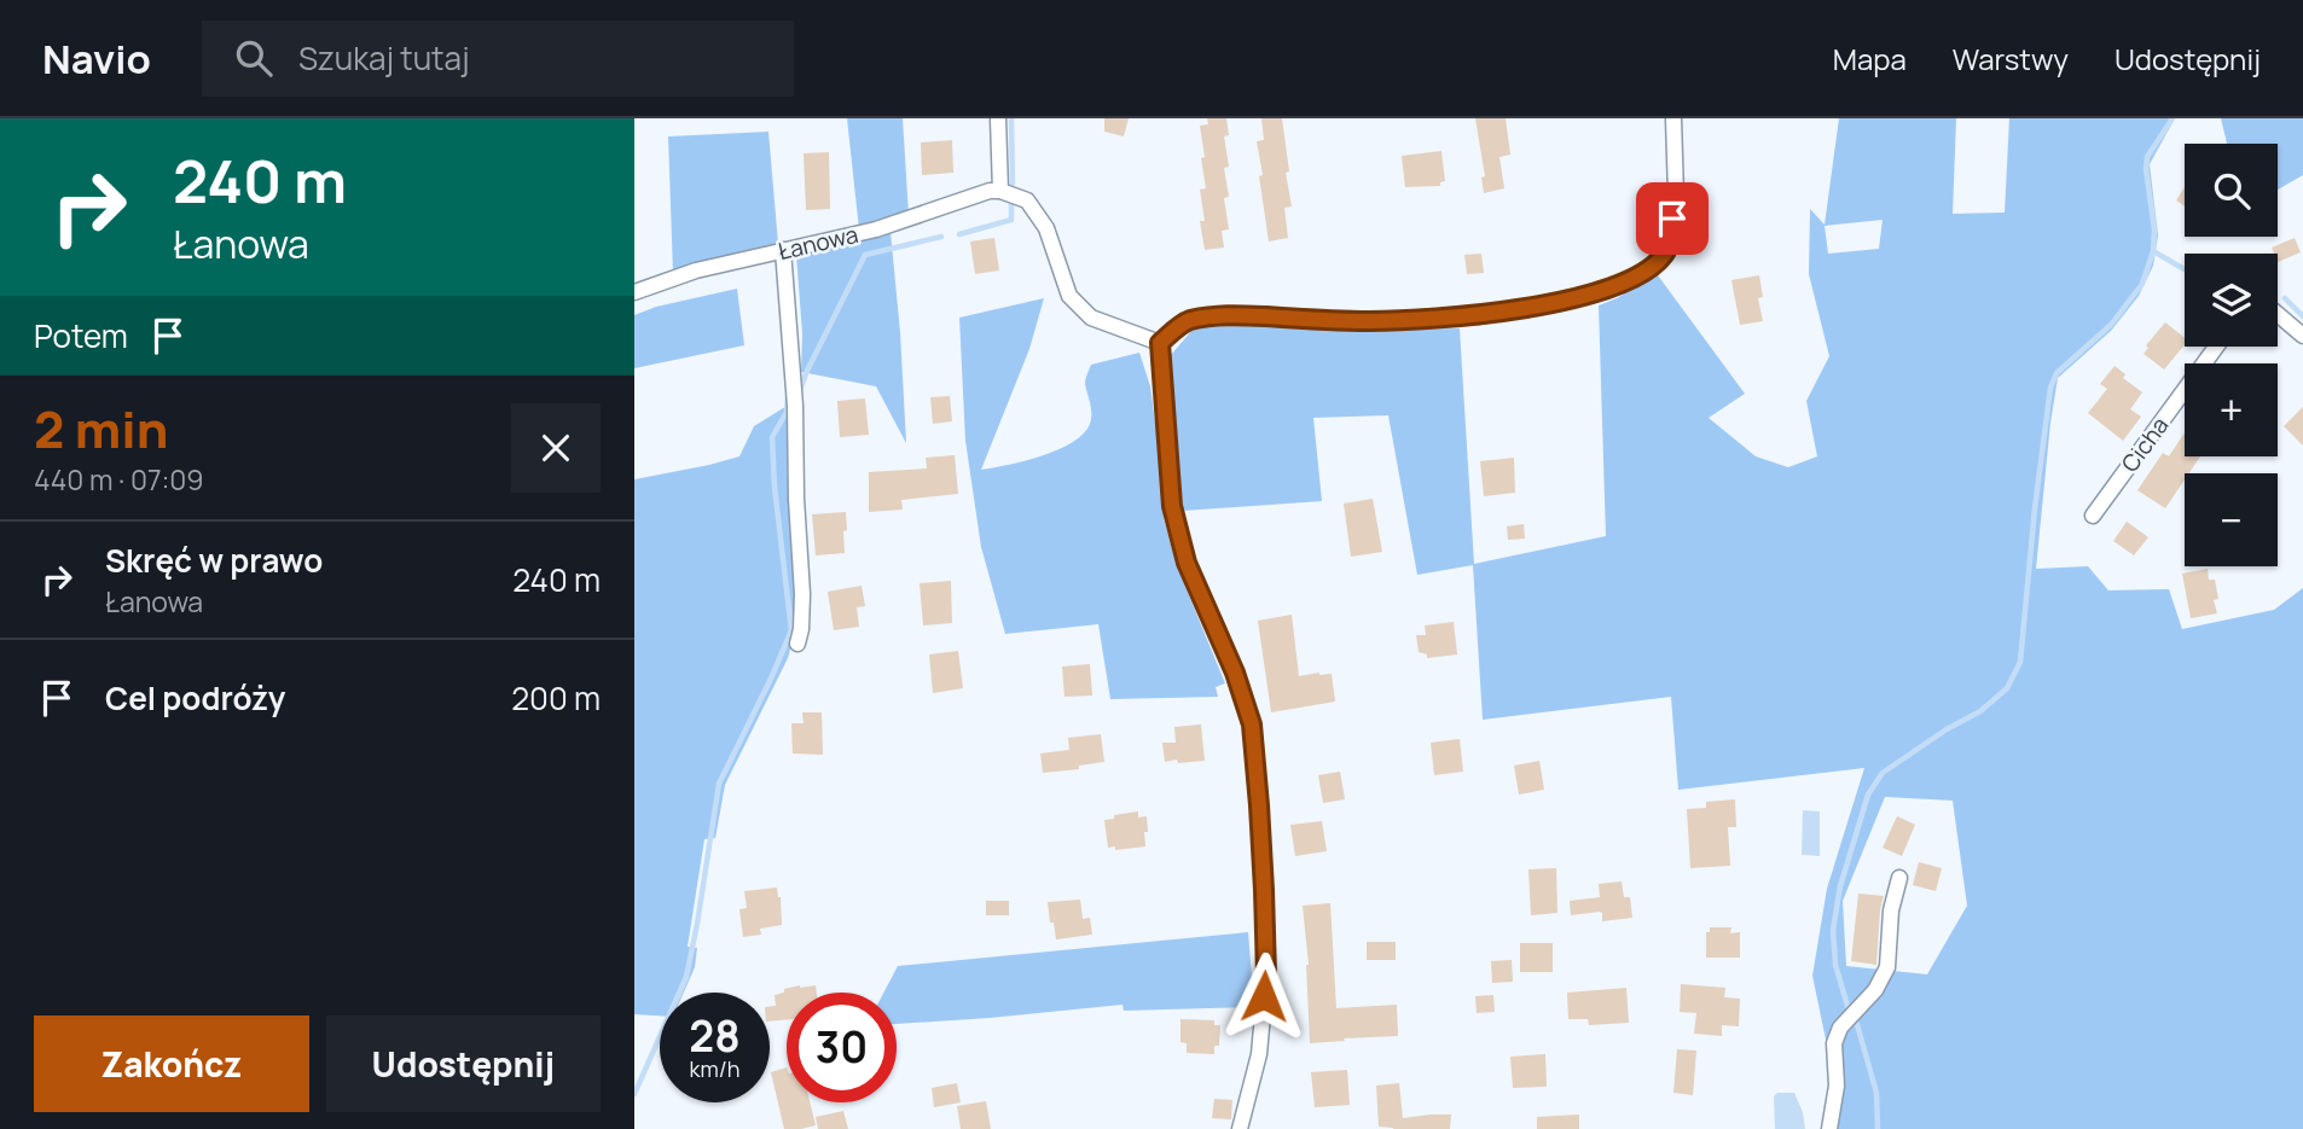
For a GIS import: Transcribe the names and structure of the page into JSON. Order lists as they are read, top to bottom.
{
  "streets": {
    "street": ["Łanowa", "Cicha"]
  },
  "page": {
    "header": "Navio",
    "search": "Szukaj tutaj",
    "nav": ["Mapa", "Warstwy", "Udostępnij"],
    "turn": ["240 m", "Łanowa"],
    "map_buttons": ["+", "−"],
    "then": "Potem",
    "heading": ["2 min", "440 m · 07:09"],
    "list": [
      {
        "name": "Skręć w prawo",
        "note": "Łanowa",
        "value": "240 m"
      },
      {
        "name": "Cel podróży",
        "value": "200 m"
      }
    ],
    "speed": "28 km/h",
    "limit": "30",
    "buttons": ["Zakończ", "Udostępnij"]
  }
}
